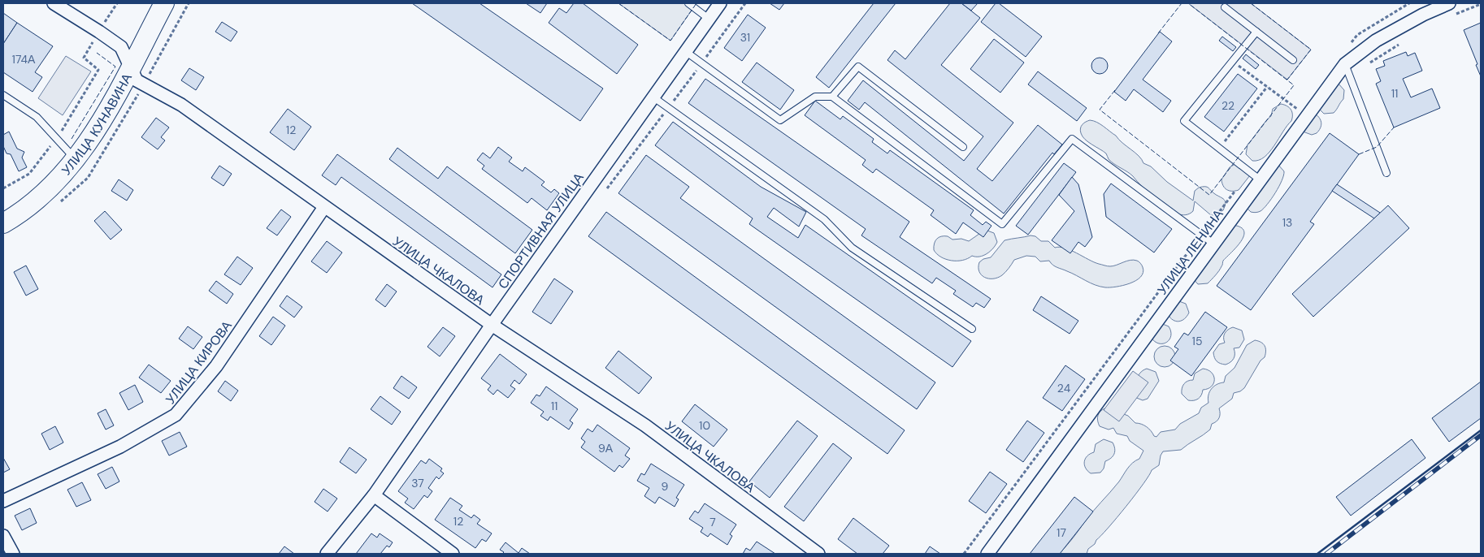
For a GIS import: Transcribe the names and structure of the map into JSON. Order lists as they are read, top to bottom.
{
  "streets": {
    "main road": ["УЛИЦА КУНАВИНА"],
    "street": [
      "СПОРТИВНАЯ УЛИЦА",
      "УЛИЦА ЛЕНИНА",
      "УЛИЦА ЧКАЛОВА",
      "УЛИЦА КИРОВА"
    ]
  },
  "crossings": [
    ["УЛИЦА КУНАВИНА", "УЛИЦА ЧКАЛОВА"],
    ["СПОРТИВНАЯ УЛИЦА", "УЛИЦА ЧКАЛОВА"],
    ["УЛИЦА ЧКАЛОВА", "УЛИЦА КИРОВА"]
  ],
  "house_numbers": [
    "31",
    "174А",
    "11",
    "22",
    "12",
    "13",
    "15",
    "24",
    "11",
    "10",
    "9А",
    "37",
    "9",
    "12",
    "7",
    "17"
  ]
}
